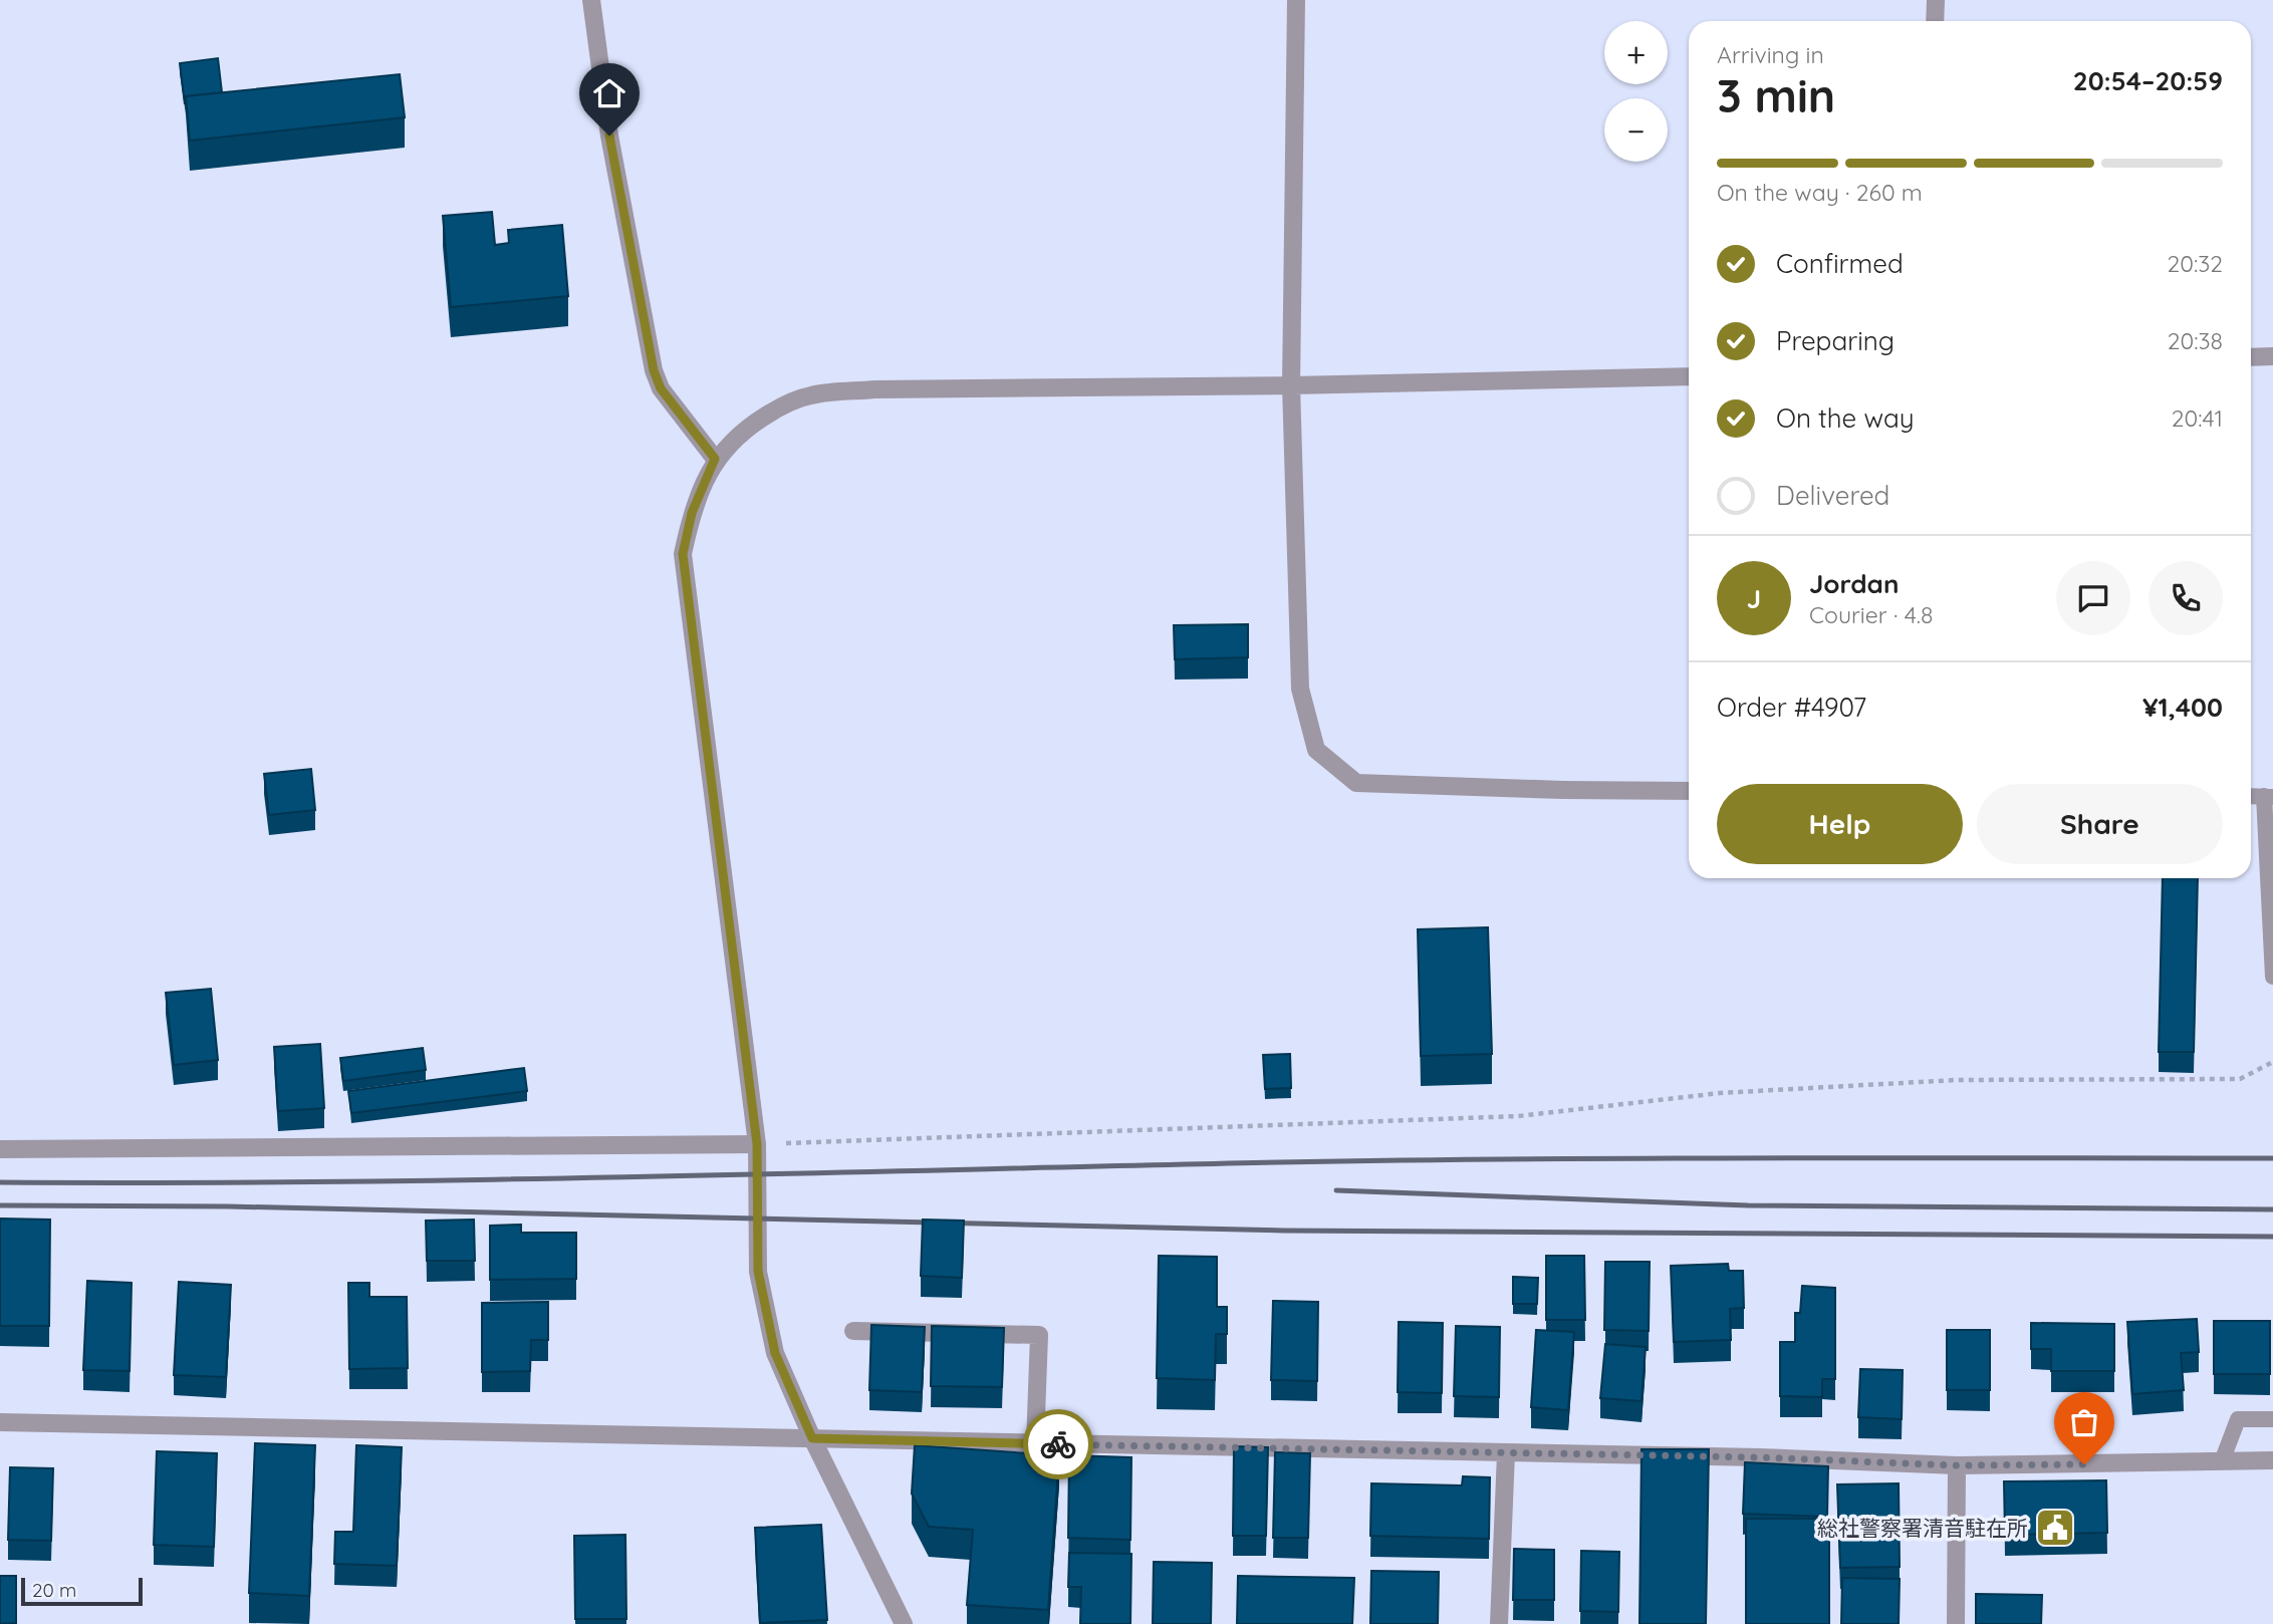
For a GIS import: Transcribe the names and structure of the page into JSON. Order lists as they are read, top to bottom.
{
  "places": {
    "public building": ["総社警察署清音駐在所"]
  },
  "scale_bar": "20 m",
  "page": {
    "map_buttons": ["+", "−"],
    "heading": ["3 min", "Arriving in", "20:54–20:59"],
    "panel": [
      "Jordan",
      "Courier · 4.8",
      "Order #4907",
      "¥1,400"
    ],
    "bar": "On the way · 260 m",
    "list": [
      ["Confirmed", "20:32"],
      ["Preparing", "20:38"],
      ["On the way", "20:41"],
      "Delivered"
    ],
    "round": "J",
    "buttons": ["Help", "Share"],
    "scale": "20 m"
  }
}
